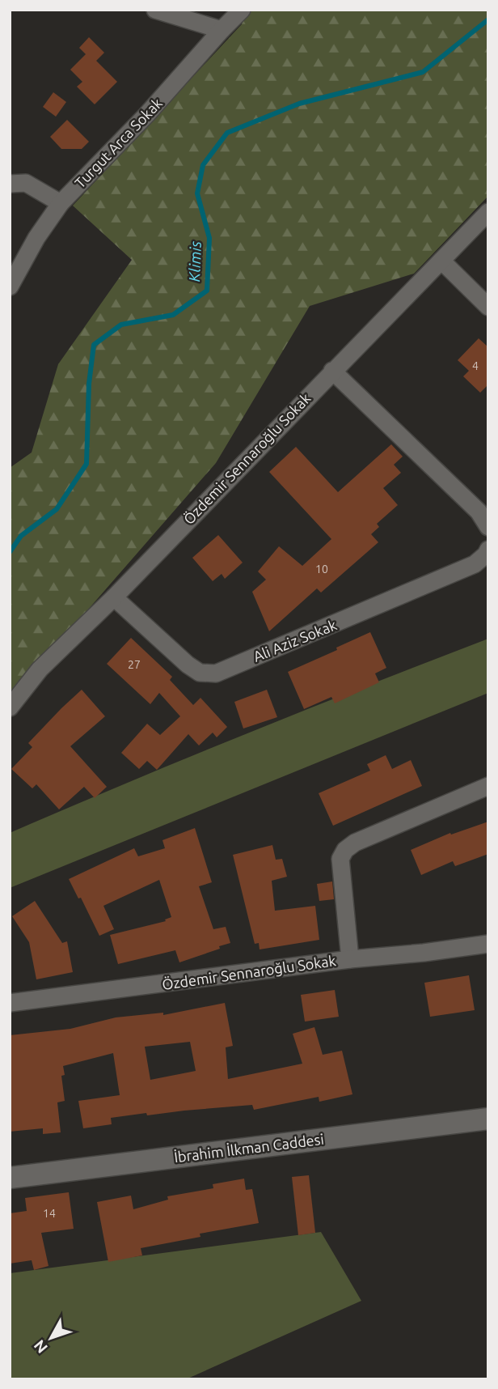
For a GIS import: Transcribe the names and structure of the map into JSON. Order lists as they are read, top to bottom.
{
  "streets": {
    "street": [
      "Turgut Arca Sokak",
      "Özdemir Sennaroğlu Sokak",
      "Ali Aziz Sokak",
      "İbrahim İlkman Caddesi"
    ]
  },
  "crossings": [
    ["Özdemir Sennaroğlu Sokak", "Ali Aziz Sokak"]
  ],
  "water": ["Klimis"],
  "house_numbers": [
    "4",
    "10",
    "27",
    "14"
  ],
  "north": "bottom left"
}
